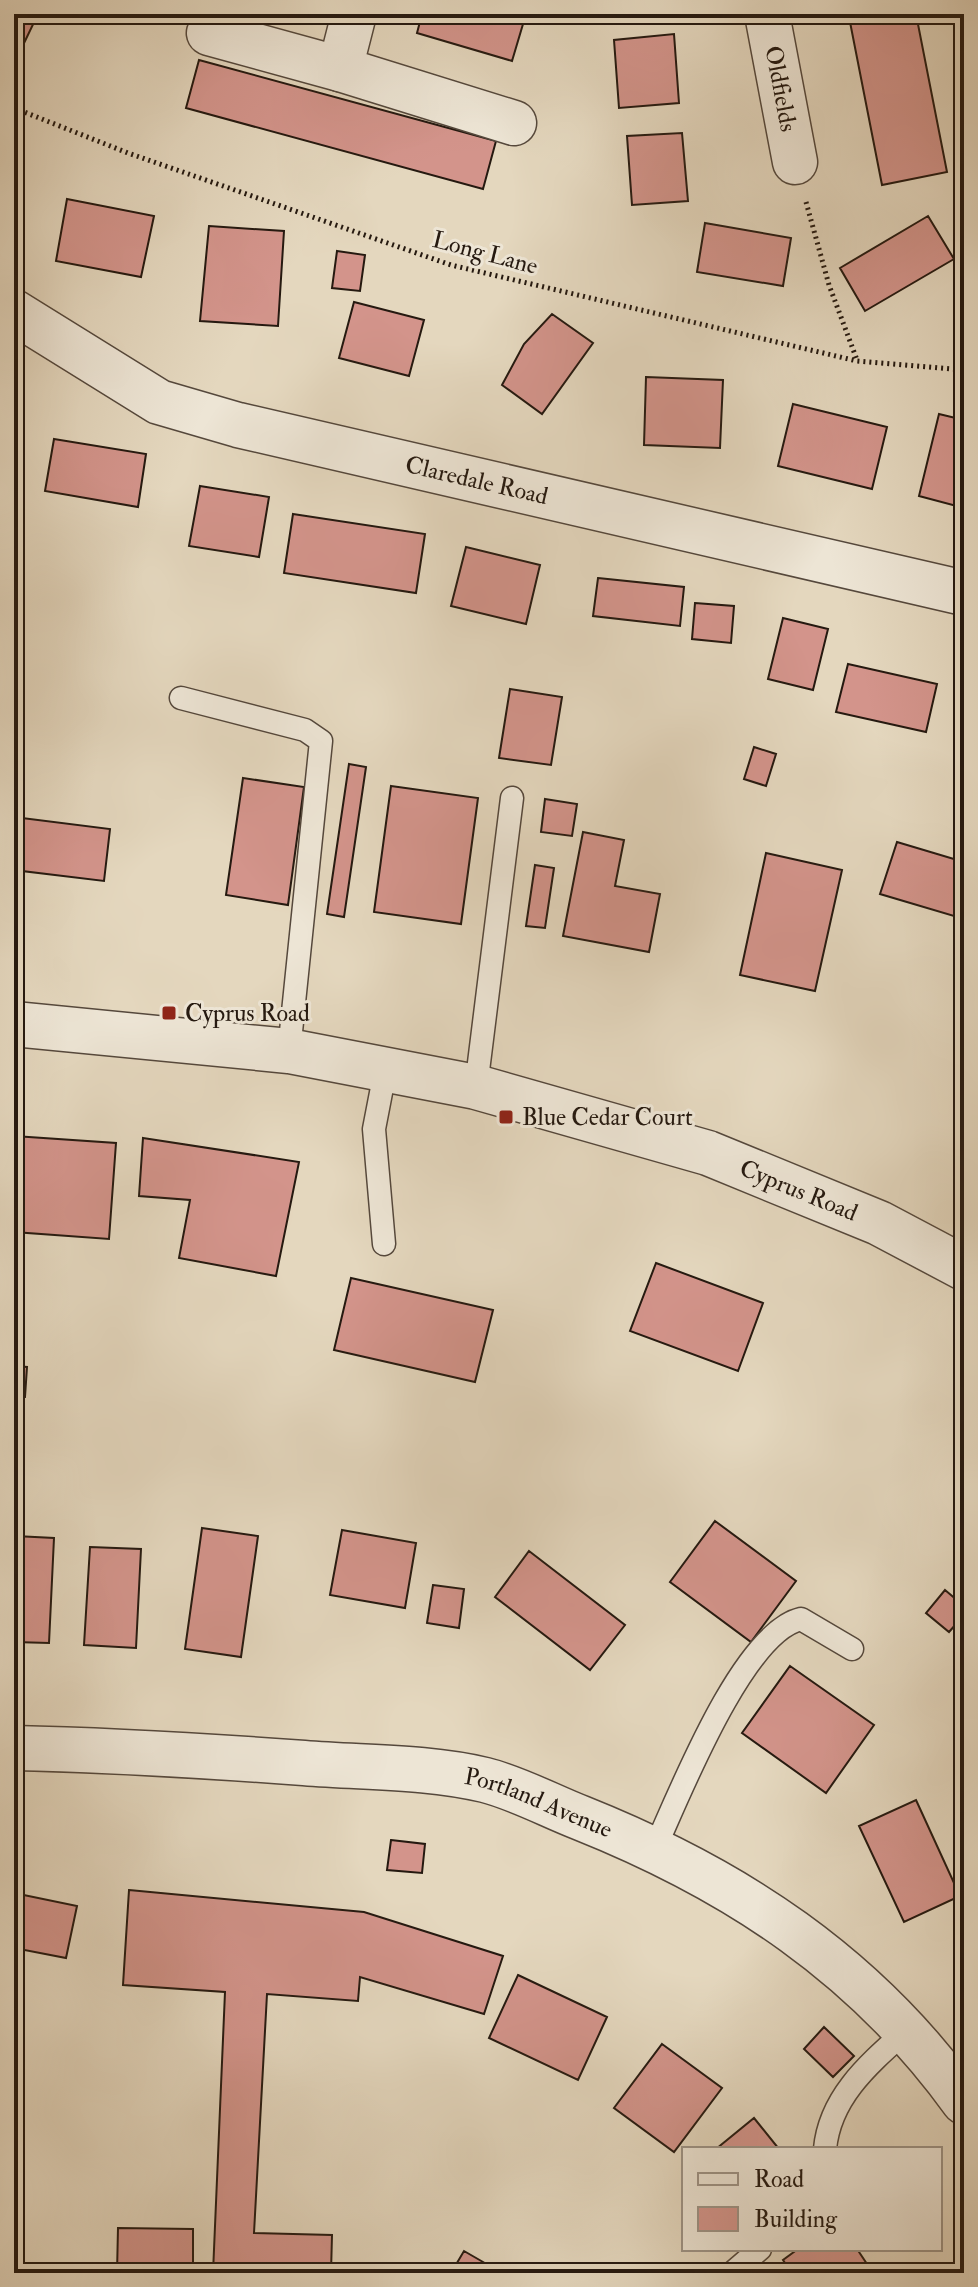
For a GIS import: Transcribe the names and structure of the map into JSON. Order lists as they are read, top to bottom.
{
  "streets": {
    "street": [
      "Oldfields",
      "Claredale Road",
      "Cyprus Road",
      "Portland Avenue"
    ],
    "path": ["Long Lane"]
  },
  "places": {
    "transit": ["Cyprus Road", "Blue Cedar Court"]
  },
  "legend": ["Road", "Building"]
}
